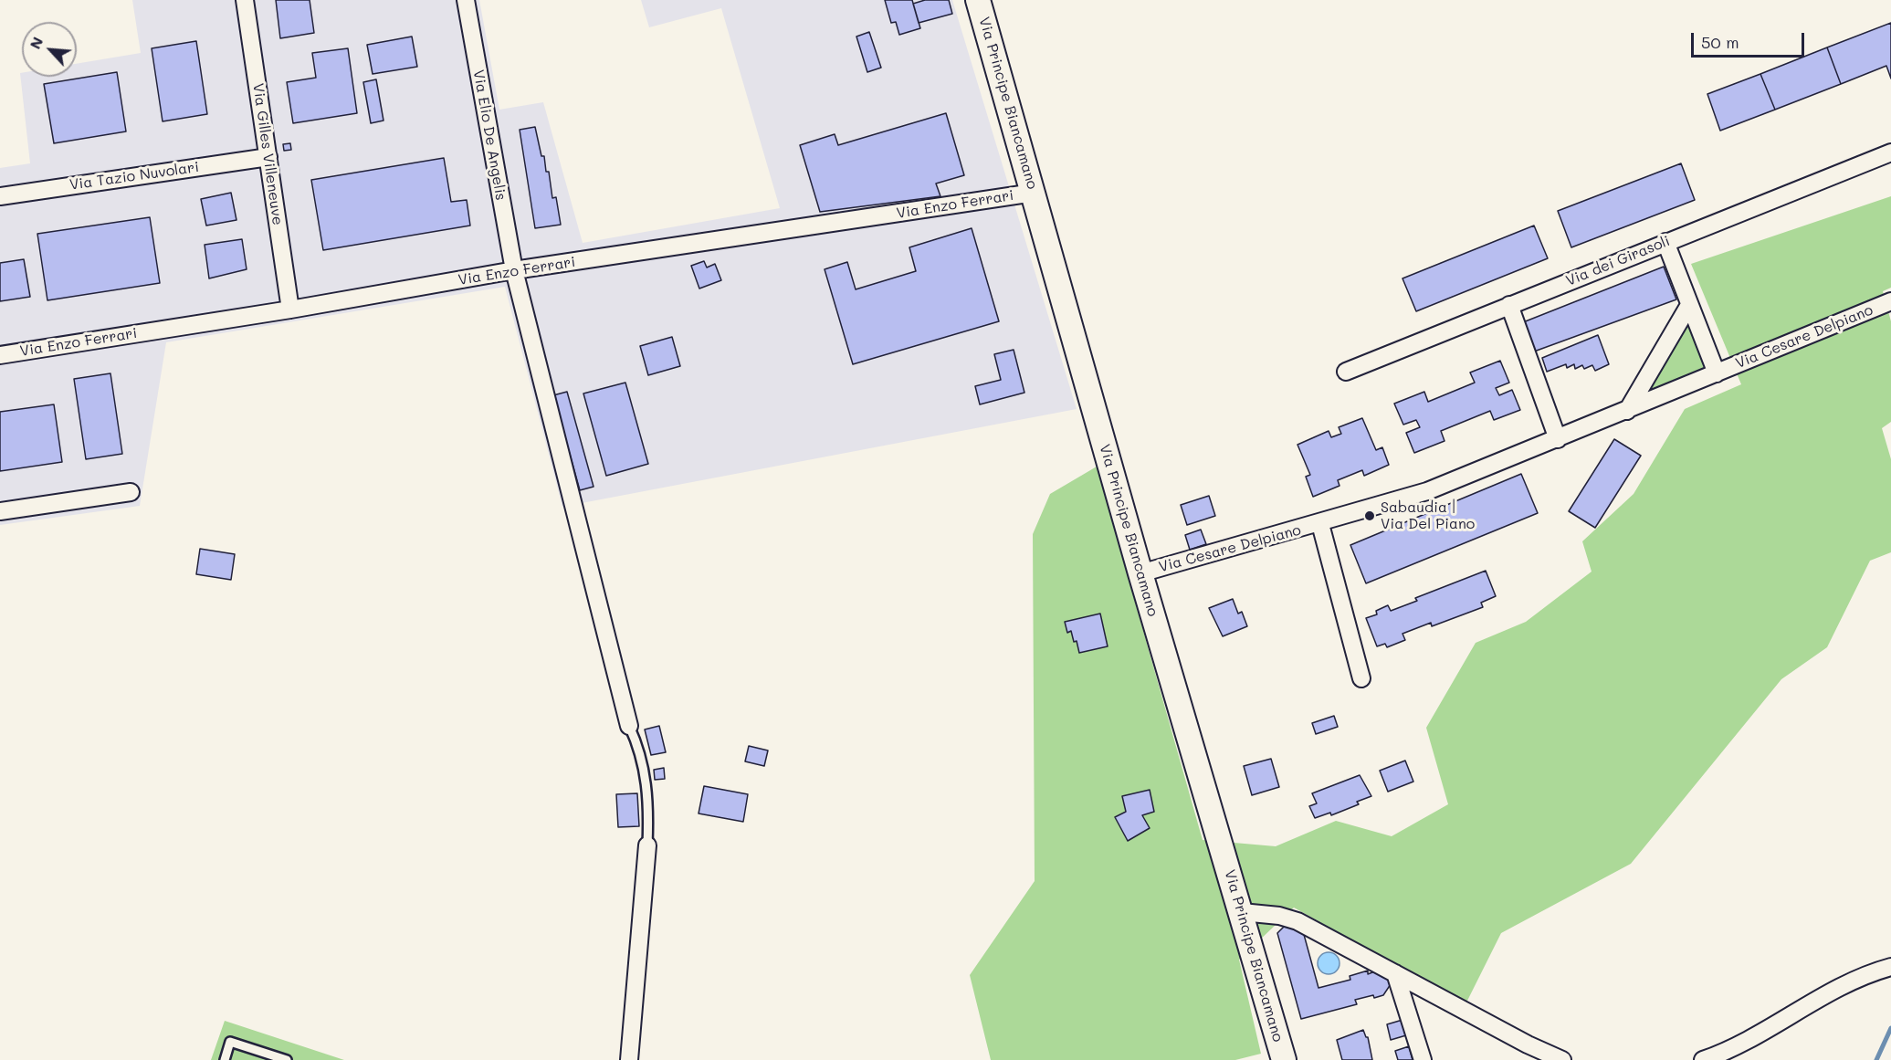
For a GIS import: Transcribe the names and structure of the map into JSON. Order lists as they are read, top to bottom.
{
  "streets": {
    "street": [
      "Via Principe Biancamano",
      "Via Elio De Angelis",
      "Via Gilles Villeneuve",
      "Via Tazio Nuvolari",
      "Via Enzo Ferrari",
      "Via dei Girasoli",
      "Via Cesare Delpiano"
    ]
  },
  "crossings": [
    ["Via Principe Biancamano", "Via Enzo Ferrari"],
    ["Via Principe Biancamano", "Via Cesare Delpiano"],
    ["Via Elio De Angelis", "Via Enzo Ferrari"],
    ["Via Gilles Villeneuve", "Via Tazio Nuvolari"],
    ["Via Gilles Villeneuve", "Via Enzo Ferrari"],
    ["Via dei Girasoli", "Via Cesare Delpiano"]
  ],
  "places": ["Sabaudia | Via Del Piano"],
  "scale_bar": "50 m",
  "north": "top left"
}
